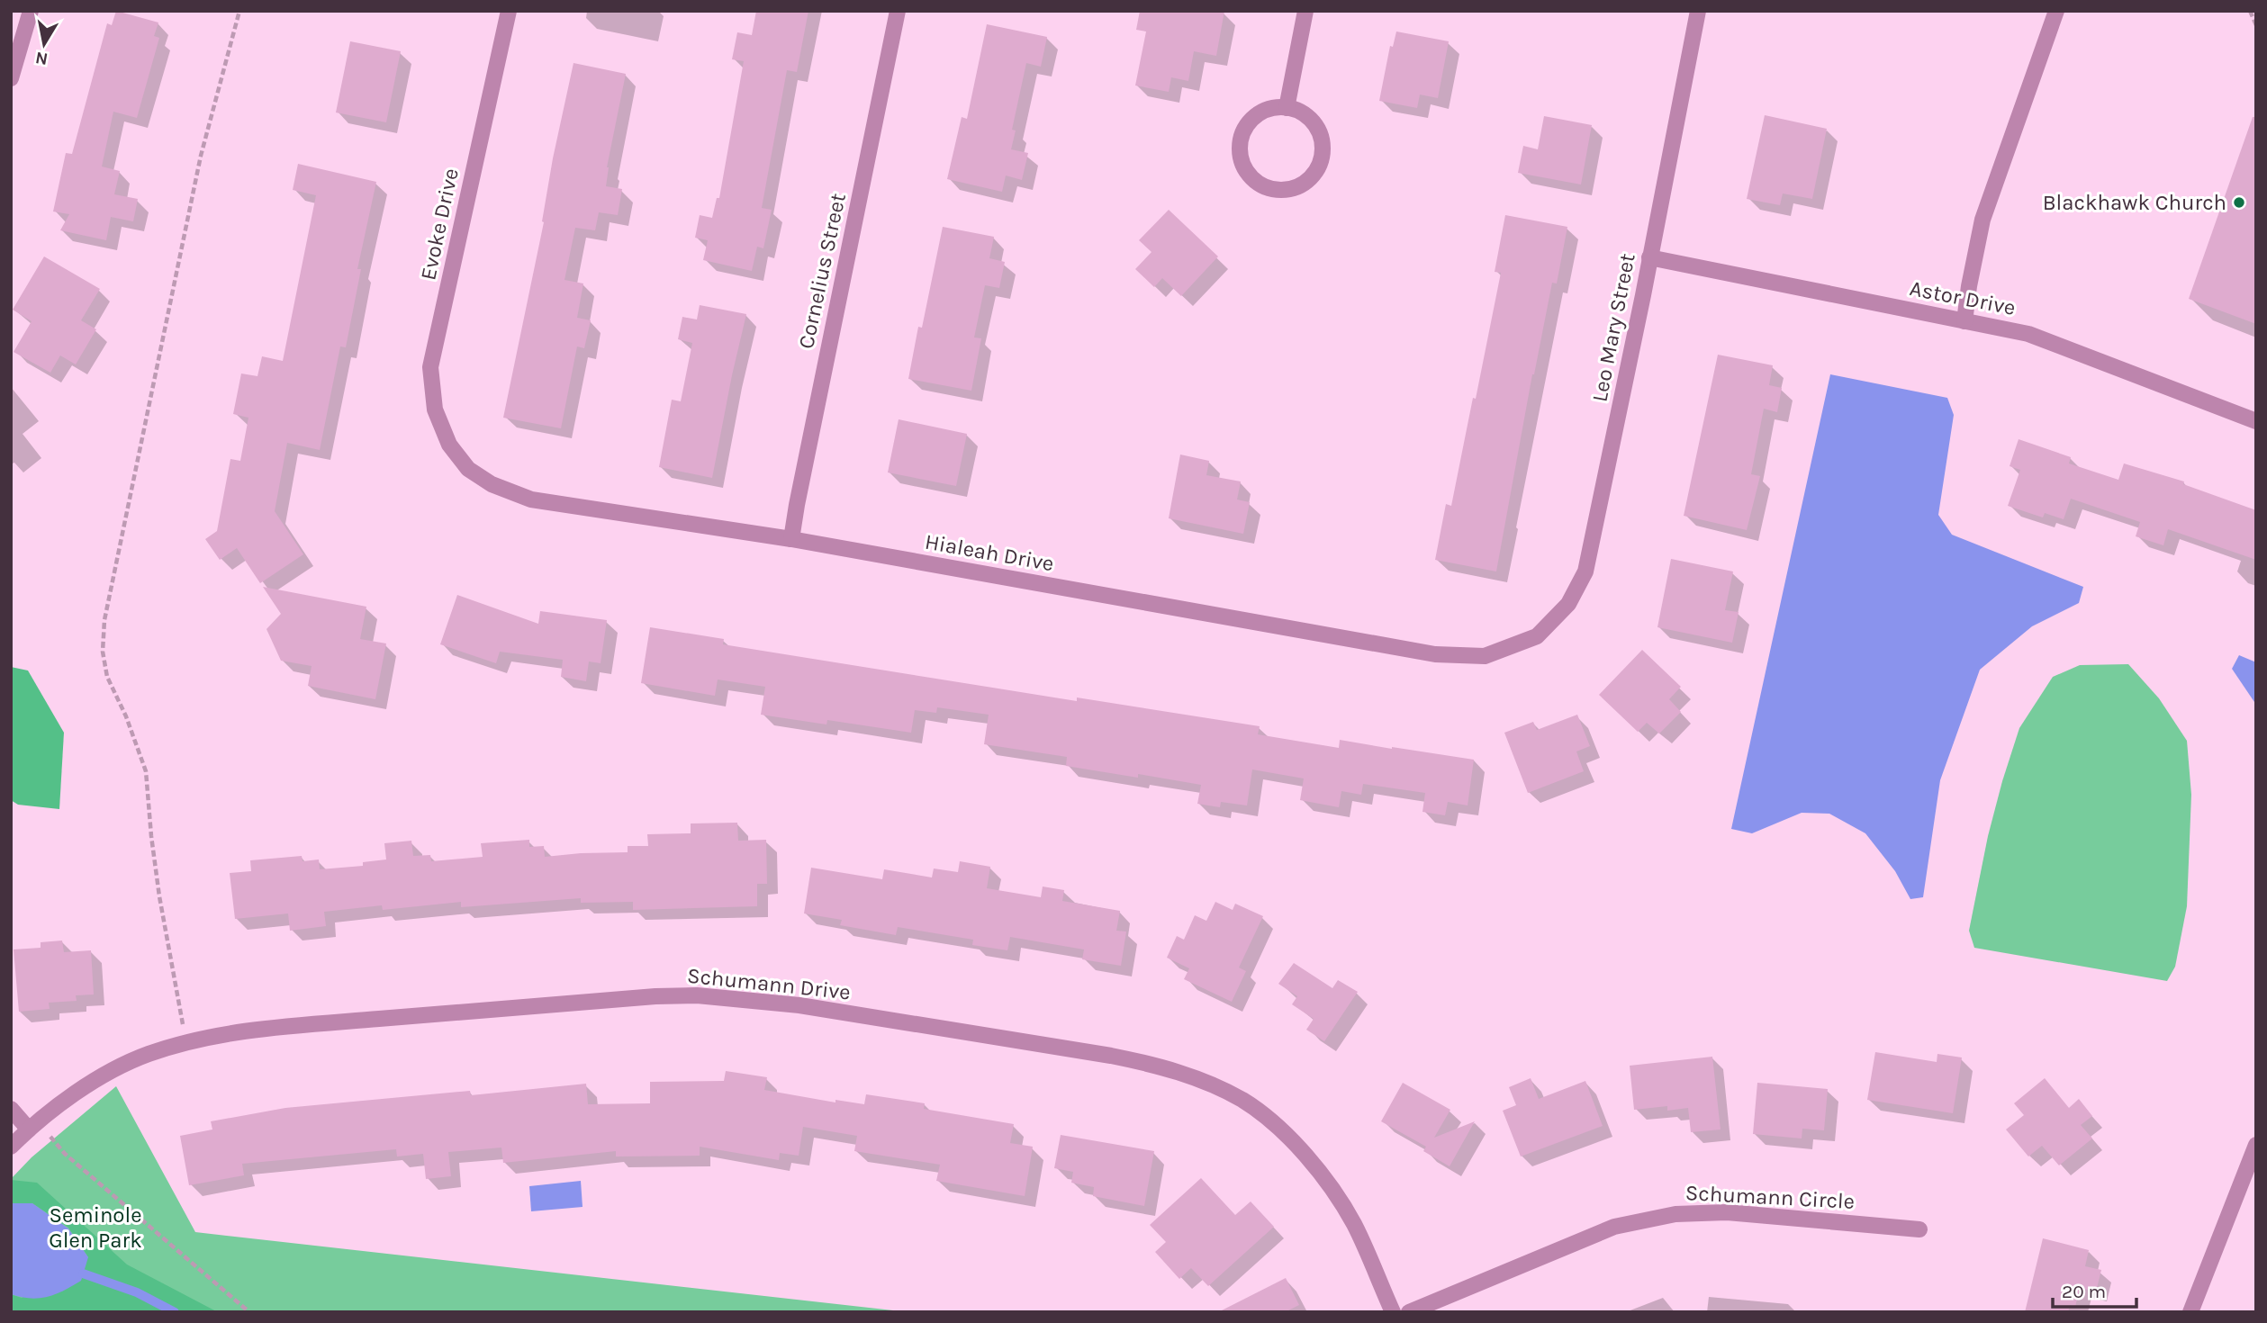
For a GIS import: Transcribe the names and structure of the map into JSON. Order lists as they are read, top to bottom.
{
  "streets": {
    "street": [
      "Evoke Drive",
      "Cornelius Street",
      "Astor Drive",
      "Leo Mary Street",
      "Hialeah Drive",
      "Schumann Drive",
      "Schumann Circle"
    ]
  },
  "crossings": [
    ["Evoke Drive", "Hialeah Drive"],
    ["Cornelius Street", "Hialeah Drive"],
    ["Astor Drive", "Leo Mary Street"],
    ["Leo Mary Street", "Hialeah Drive"]
  ],
  "parks": ["Seminole Glen Park"],
  "places": ["Blackhawk Church"],
  "scale_bar": "20 m",
  "north": "bottom"
}
